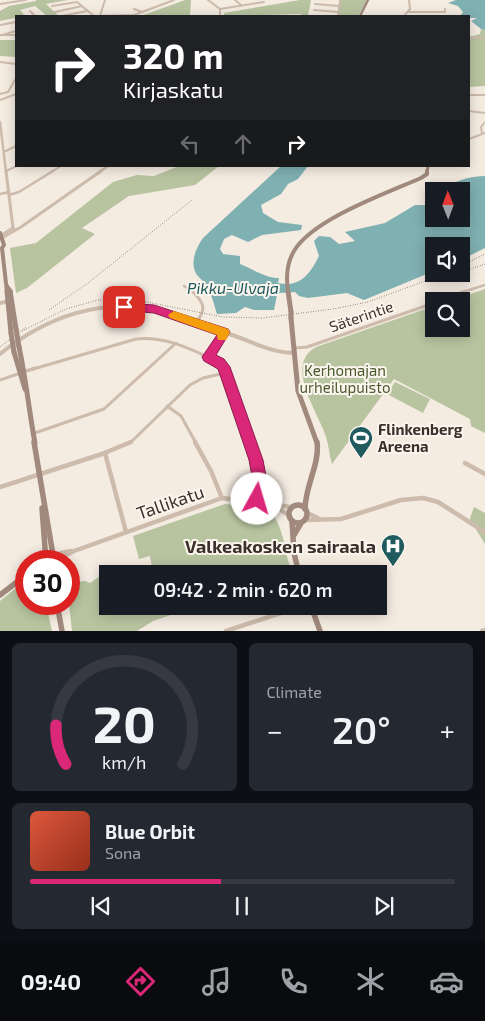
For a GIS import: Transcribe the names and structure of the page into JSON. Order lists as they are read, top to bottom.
{
  "streets": {
    "street": ["Säterintie", "Tallikatu"]
  },
  "water": ["Pikku-Ulvaja"],
  "parks": ["Kerhomajan urheilupuisto"],
  "places": {
    "sports": ["Flinkenberg Areena"],
    "hospital": ["Valkeakosken sairaala"]
  },
  "north": "top",
  "page": {
    "turn": ["320 m", "Kirjaskatu"],
    "limit": "30",
    "trip": "09:42 · 2 min · 620 m",
    "tile": "Climate",
    "heat": ["−", "20°", "+"],
    "song": ["Blue Orbit", "Sona"],
    "tabs": "09:40",
    "gauge": ["20", "km/h"]
  }
}
